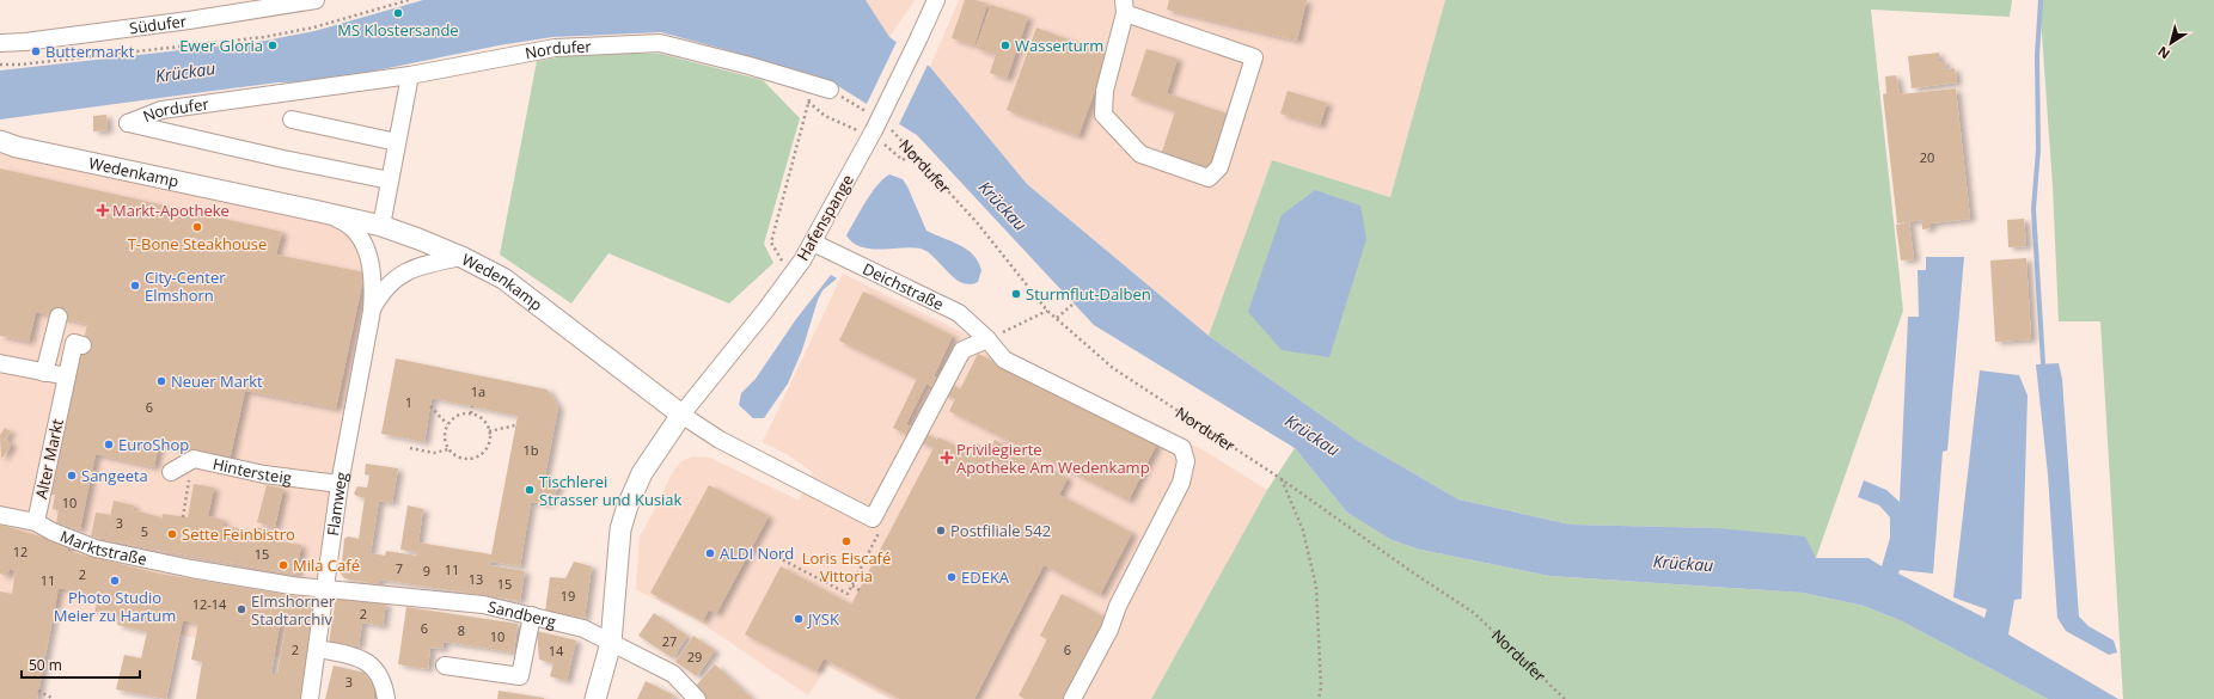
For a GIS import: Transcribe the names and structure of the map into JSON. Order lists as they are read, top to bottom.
{
  "streets": {
    "main road": ["Wedenkamp"],
    "street": [
      "Südufer",
      "Nordufer",
      "Hafenspange",
      "Deichstraße",
      "Alter Markt",
      "Hintersteig",
      "Flamweg",
      "Marktstraße",
      "Sandberg"
    ]
  },
  "crossings": [
    ["Nordufer", "Hafenspange"],
    ["Wedenkamp", "Hafenspange"],
    ["Wedenkamp", "Flamweg"],
    ["Hafenspange", "Deichstraße"],
    ["Alter Markt", "Marktstraße"],
    ["Hintersteig", "Flamweg"],
    ["Flamweg", "Marktstraße"],
    ["Flamweg", "Sandberg"],
    ["Marktstraße", "Sandberg"]
  ],
  "water": ["Krückau"],
  "places": {
    "other": [
      "MS Klostersande",
      "Ewer Gloria",
      "Wasserturm",
      "Buttermarkt",
      "T-Bone Steakhouse",
      "City-Center Elmshorn",
      "Sturmflut-Dalben",
      "Neuer Markt",
      "EuroShop",
      "Sangeeta",
      "Tischlerei Strasser und Kusiak",
      "Postfiliale 542",
      "Sette Feinbistro",
      "Loris Eiscafé Vittoria",
      "ALDI Nord",
      "Mila Café",
      "EDEKA",
      "Photo Studio Meier zu Hartum",
      "Elmshorner Stadtarchiv",
      "JYSK"
    ],
    "health": ["Markt-Apotheke", "Privilegierte Apotheke Am Wedenkamp"]
  },
  "house_numbers": [
    "20",
    "1a",
    "1",
    "6",
    "1b",
    "10",
    "3",
    "5",
    "12",
    "15",
    "7",
    "11",
    "9",
    "2",
    "13",
    "11",
    "15",
    "19",
    "12-14",
    "2",
    "6",
    "8",
    "10",
    "27",
    "2",
    "6",
    "14",
    "29",
    "3"
  ],
  "scale_bar": "50 m",
  "north": "bottom left"
}
